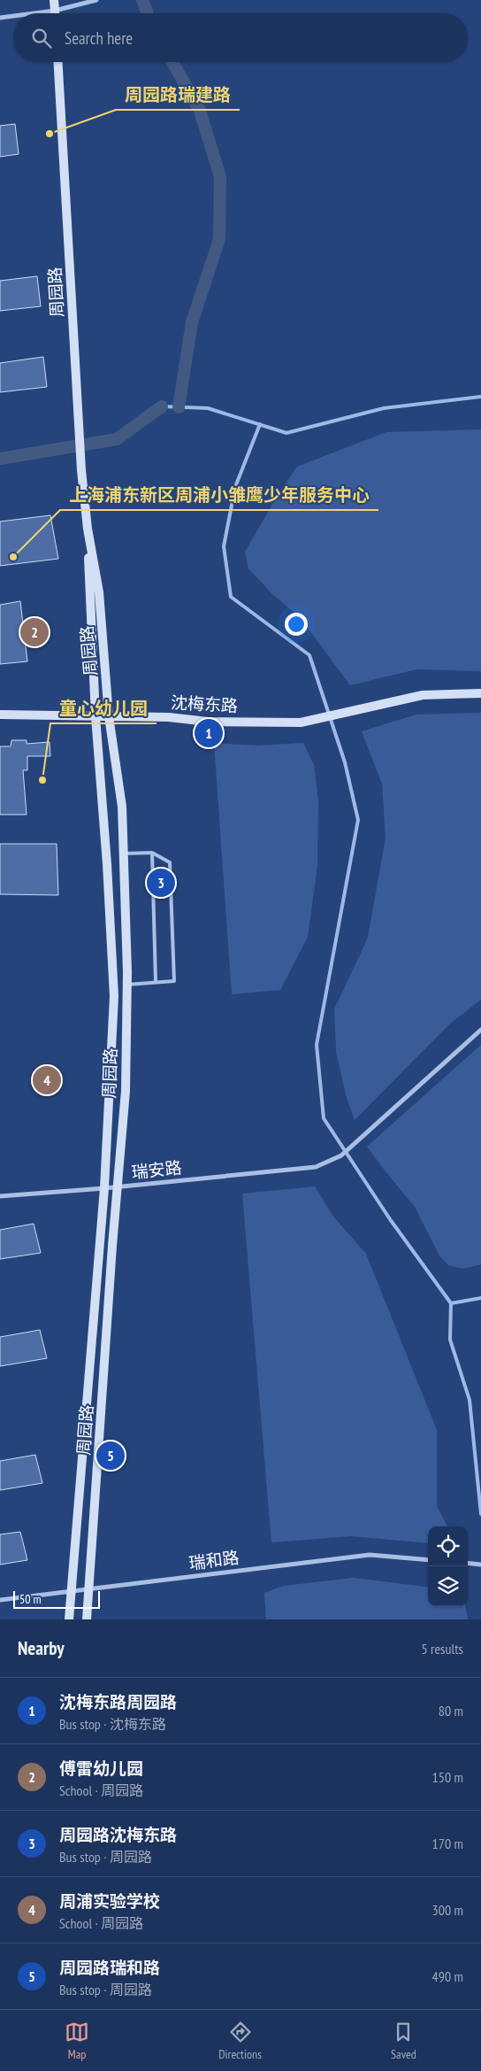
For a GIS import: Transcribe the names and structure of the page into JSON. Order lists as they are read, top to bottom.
{
  "streets": {
    "street": [
      "周园路",
      "沈梅东路",
      "瑞安路",
      "瑞和路"
    ]
  },
  "crossings": [
    ["周园路", "沈梅东路"],
    ["周园路", "瑞安路"],
    ["周园路", "瑞和路"]
  ],
  "places": ["周园路瑞建路", "上海浦东新区周浦小雏鹰少年服务中心", "童心幼儿园"],
  "scale_bar": "50 m",
  "page": {
    "search": "Search here",
    "pins": [
      "2",
      "1",
      "3",
      "4",
      "5"
    ],
    "scale": "50 m",
    "heading": ["Nearby", "5 results"],
    "list": [
      {
        "mark": "1",
        "name": "沈梅东路周园路",
        "note": "Bus stop · 沈梅东路",
        "value": "80 m"
      },
      {
        "mark": "2",
        "name": "傅雷幼儿园",
        "note": "School · 周园路",
        "value": "150 m"
      },
      {
        "mark": "3",
        "name": "周园路沈梅东路",
        "note": "Bus stop · 周园路",
        "value": "170 m"
      },
      {
        "mark": "4",
        "name": "周浦实验学校",
        "note": "School · 周园路",
        "value": "300 m"
      },
      {
        "mark": "5",
        "name": "周园路瑞和路",
        "note": "Bus stop · 周园路",
        "value": "490 m"
      }
    ],
    "nav": ["Map", "Directions", "Saved"]
  }
}
